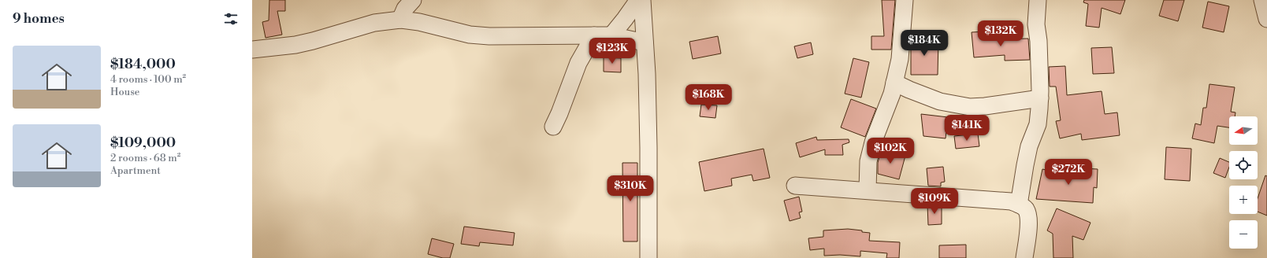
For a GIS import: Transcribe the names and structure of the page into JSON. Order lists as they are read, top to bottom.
{
  "north": "left",
  "page": {
    "heading": "9 homes",
    "price": [
      "$132K",
      "$184K",
      "$123K",
      "$168K",
      "$141K",
      "$102K",
      "$272K",
      "$310K",
      "$109K"
    ],
    "list": [
      {
        "name": "$184,000",
        "note": "4 rooms · 100 m² · House"
      },
      {
        "name": "$109,000",
        "note": "2 rooms · 68 m² · Apartment"
      }
    ],
    "map_buttons": ["+", "−"]
  }
}
